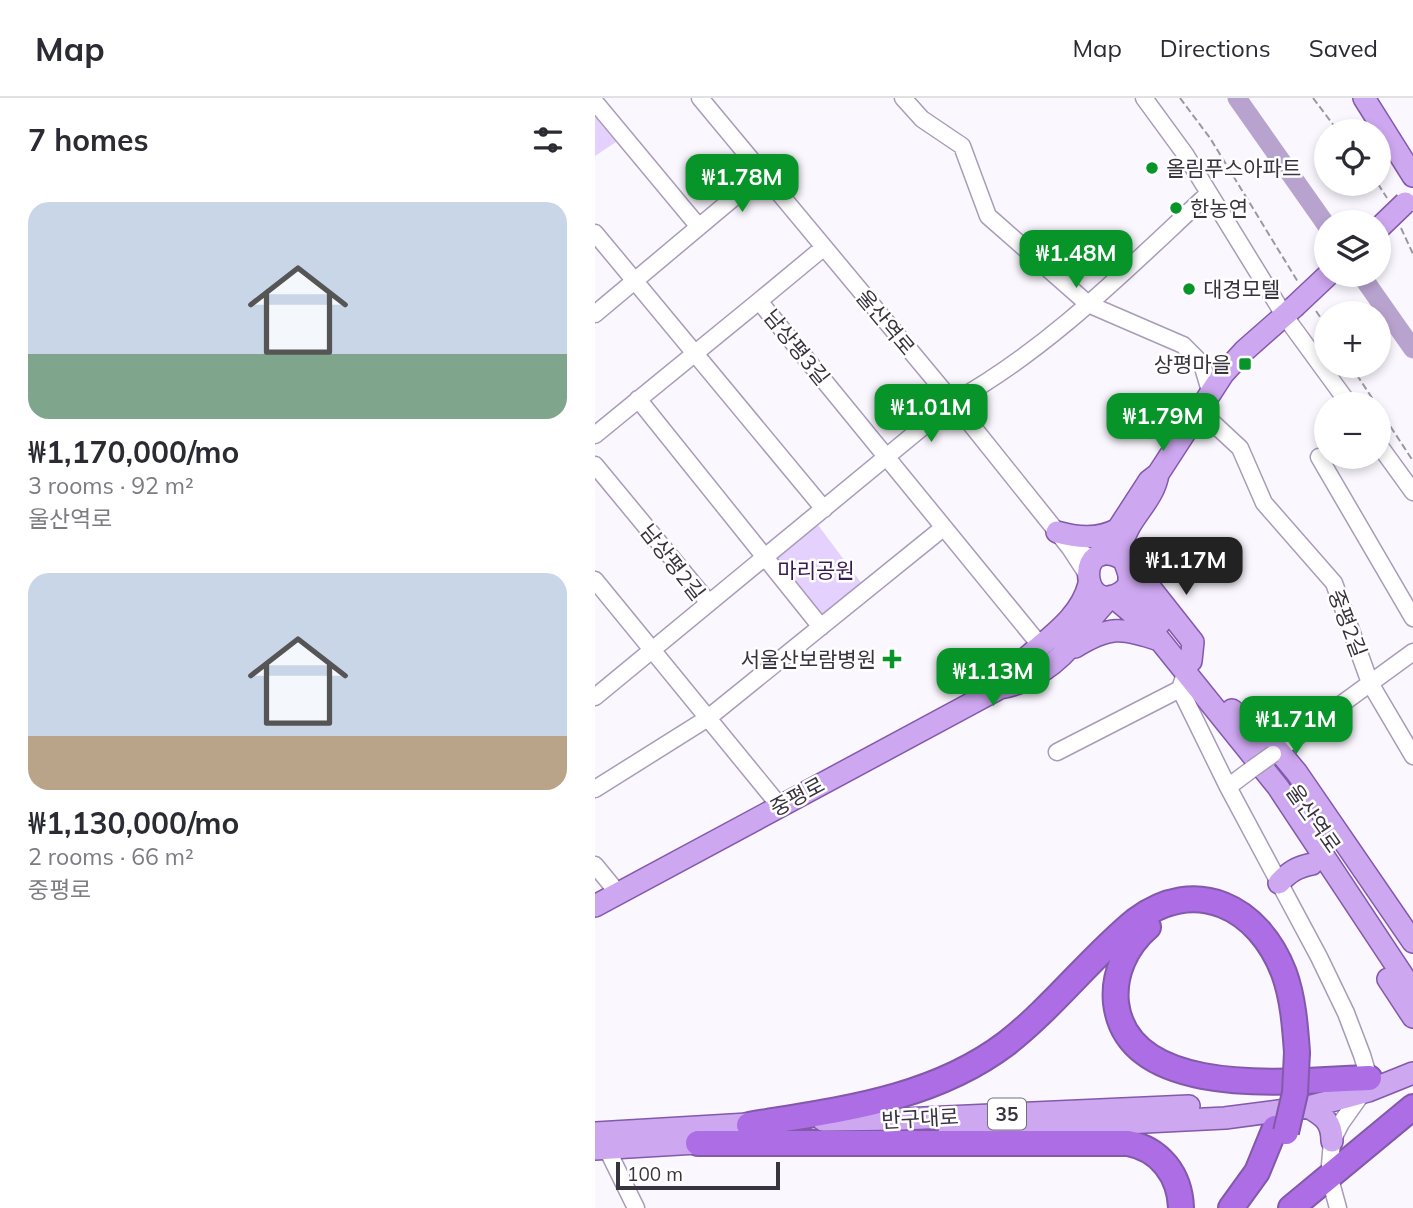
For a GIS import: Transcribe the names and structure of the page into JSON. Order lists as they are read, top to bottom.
{
  "streets": {
    "main road": [
      "울산역로",
      "중평로",
      "35",
      "반구대로"
    ],
    "street": ["남상평3길", "남상평2길", "중평2길"]
  },
  "crossings": [
    ["울산역로", "중평2길"],
    ["울산역로", "반구대로"]
  ],
  "parks": ["마리공원"],
  "places": {
    "other": ["올림푸스아파트", "한농연", "대경모텔"],
    "transit": ["상평마을"],
    "health": ["서울산보람병원"]
  },
  "scale_bar": "100 m",
  "page": {
    "header": "Map",
    "nav": ["Map", "Directions", "Saved"],
    "heading": "7 homes",
    "map_buttons": ["+", "−"],
    "price": [
      "₩1.78M",
      "₩1.48M",
      "₩1.01M",
      "₩1.79M",
      "₩1.17M",
      "₩1.13M",
      "₩1.71M"
    ],
    "list": [
      {
        "name": "₩1,170,000/mo",
        "note": "3 rooms · 92 m² · 울산역로"
      },
      {
        "name": "₩1,130,000/mo",
        "note": "2 rooms · 66 m² · 중평로"
      }
    ],
    "scale": "100 m"
  }
}
